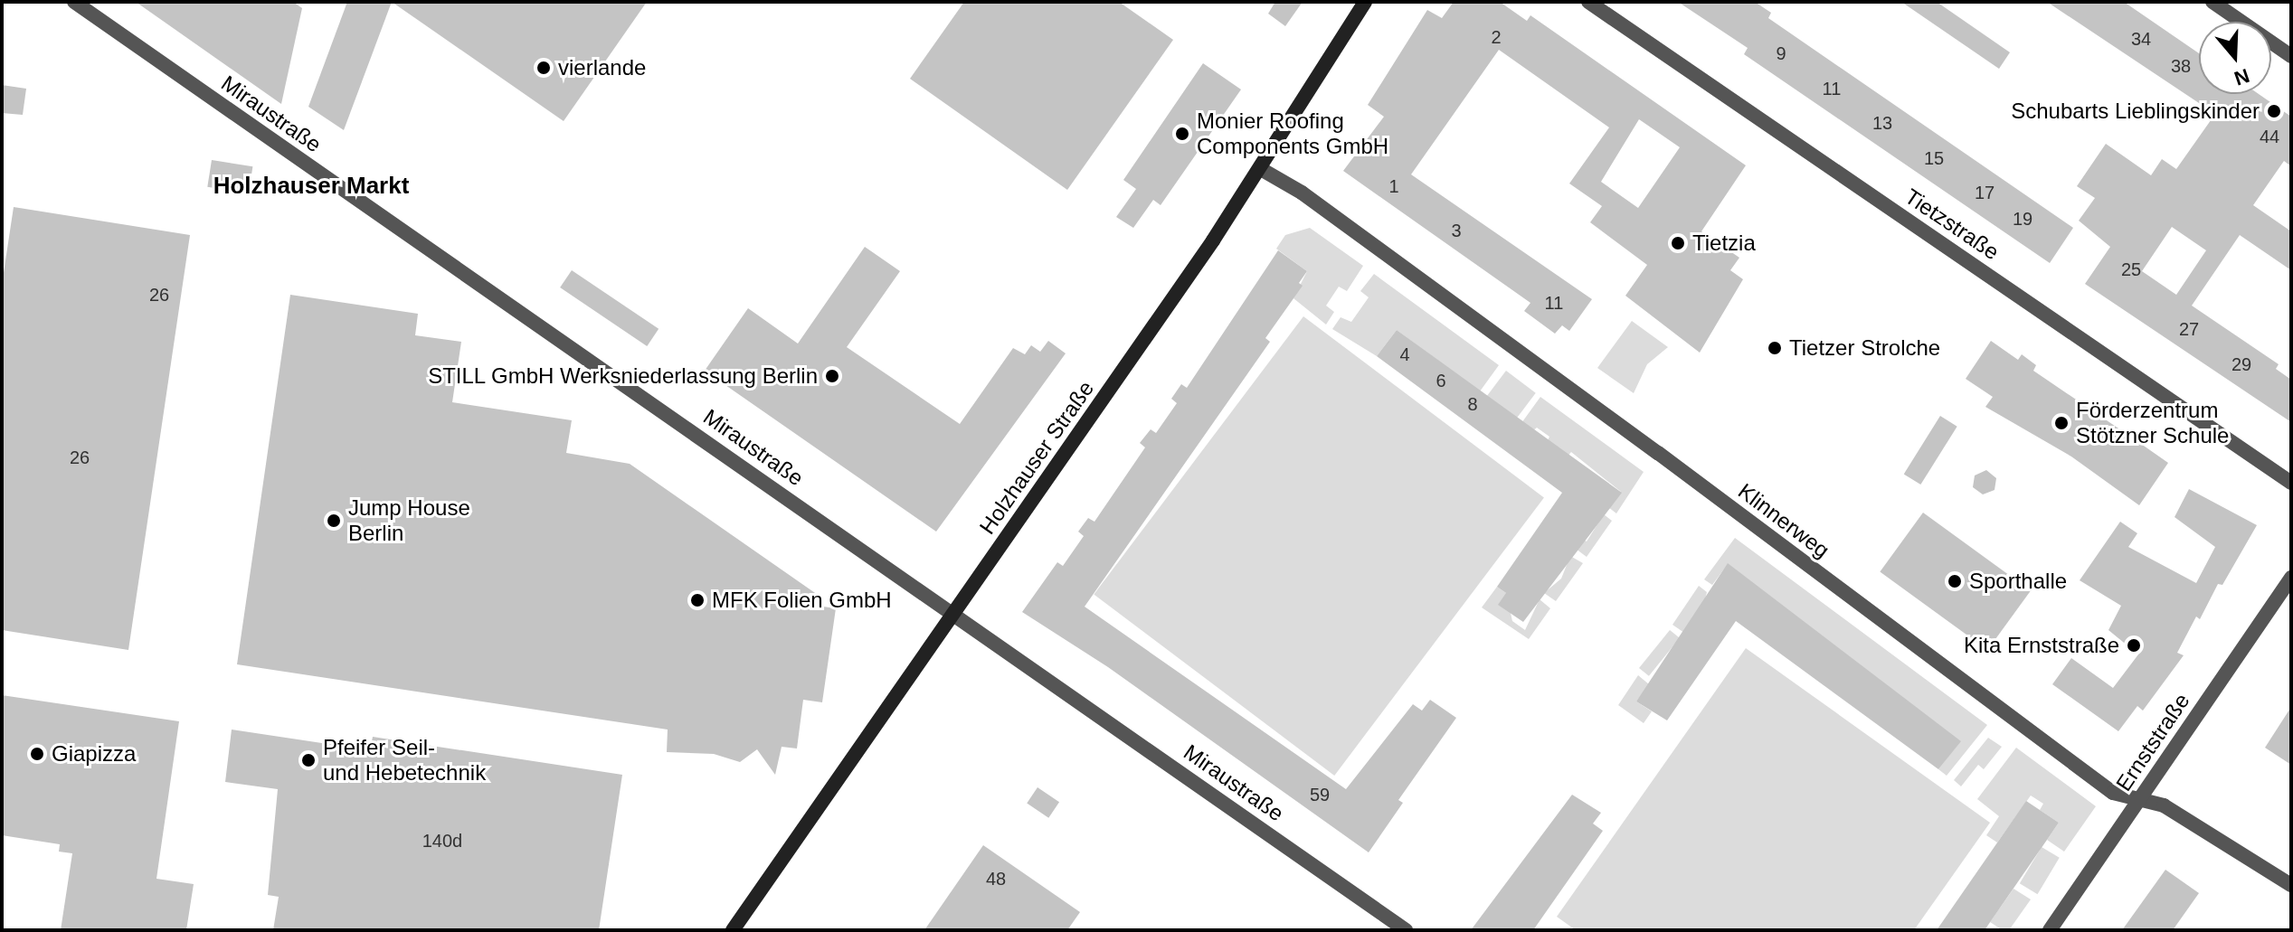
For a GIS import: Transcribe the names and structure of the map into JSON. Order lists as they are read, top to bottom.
{
  "streets": {
    "main road": ["Holzhauser Straße"],
    "street": [
      "Miraustraße",
      "Tietzstraße",
      "Klinnerweg",
      "Ernststraße"
    ]
  },
  "crossings": [
    ["Miraustraße", "Holzhauser Straße"],
    ["Holzhauser Straße", "Klinnerweg"],
    ["Klinnerweg", "Ernststraße"]
  ],
  "districts": ["Holzhauser Markt"],
  "places": [
    "vierlande",
    "Schubarts Lieblingskinder",
    "Monier Roofing Components GmbH",
    "Tietzia",
    "Tietzer Strolche",
    "STILL GmbH Werksniederlassung Berlin",
    "Förderzentrum Stötzner Schule",
    "Jump House Berlin",
    "Sporthalle",
    "MFK Folien GmbH",
    "Kita Ernststraße",
    "Giapizza",
    "Pfeifer Seil- und Hebetechnik"
  ],
  "house_numbers": [
    "2",
    "34",
    "9",
    "38",
    "11",
    "13",
    "44",
    "15",
    "1",
    "17",
    "19",
    "3",
    "25",
    "26",
    "11",
    "27",
    "4",
    "29",
    "6",
    "8",
    "26",
    "59",
    "140d",
    "48"
  ],
  "north": "bottom"
}
